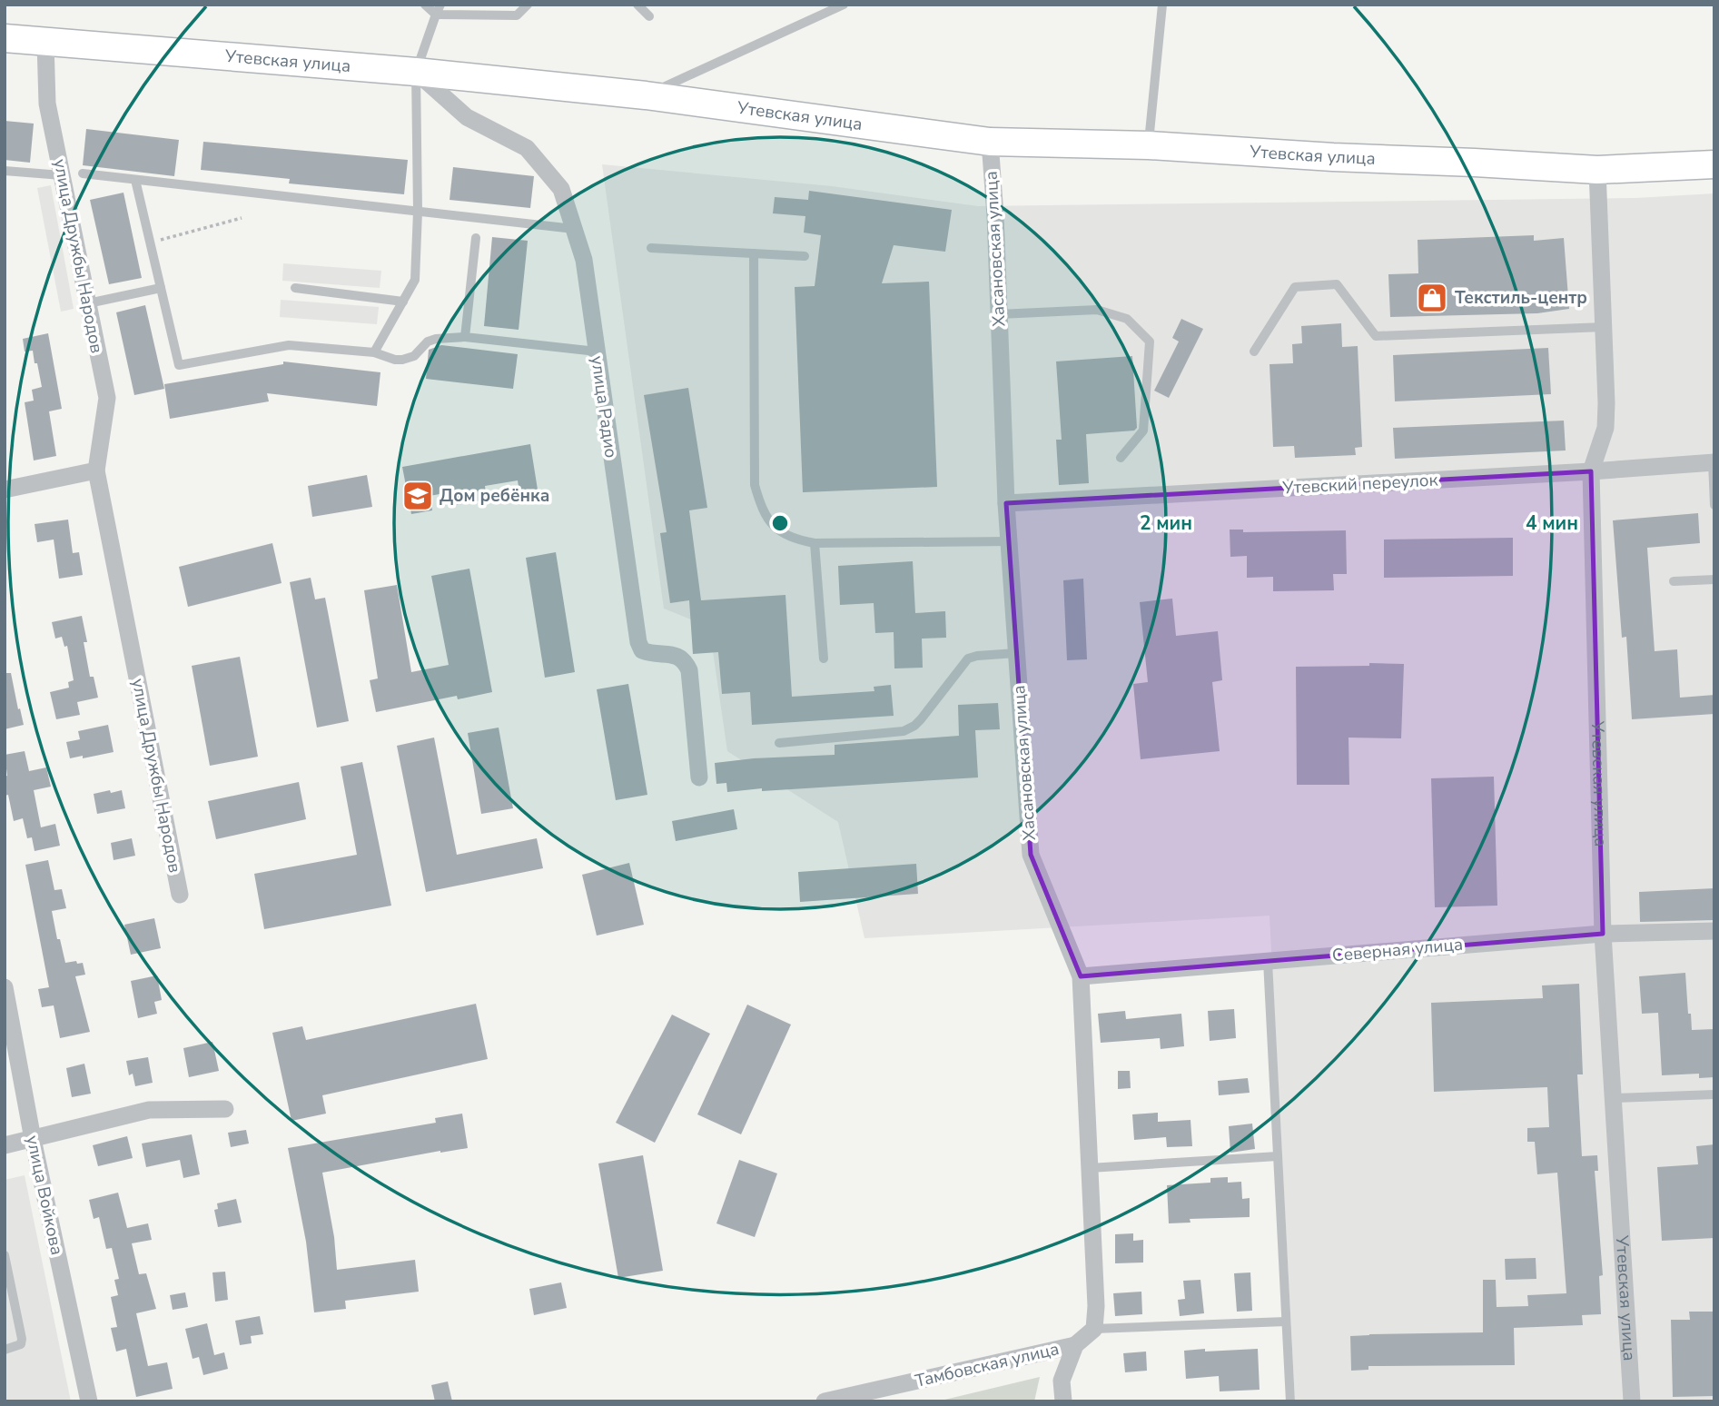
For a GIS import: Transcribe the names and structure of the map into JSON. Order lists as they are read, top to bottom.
{
  "streets": {
    "main road": ["Утевская улица"],
    "street": [
      "Хасановская улица",
      "улица Дружбы Народов",
      "улица Радио",
      "Утевский переулок",
      "Северная улица",
      "улица Войкова",
      "Тамбовская улица"
    ]
  },
  "crossings": [
    ["Утевская улица", "Хасановская улица"],
    ["Утевская улица", "улица Дружбы Народов"],
    ["Утевская улица", "улица Радио"],
    ["Утевская улица", "Утевский переулок"],
    ["Утевская улица", "Северная улица"],
    ["Хасановская улица", "Утевский переулок"],
    ["Хасановская улица", "Северная улица"]
  ],
  "places": {
    "shop": ["Текстиль-центр"],
    "school or university": ["Дом ребёнка"]
  },
  "rings": ["2 мин", "4 мин"]
}
